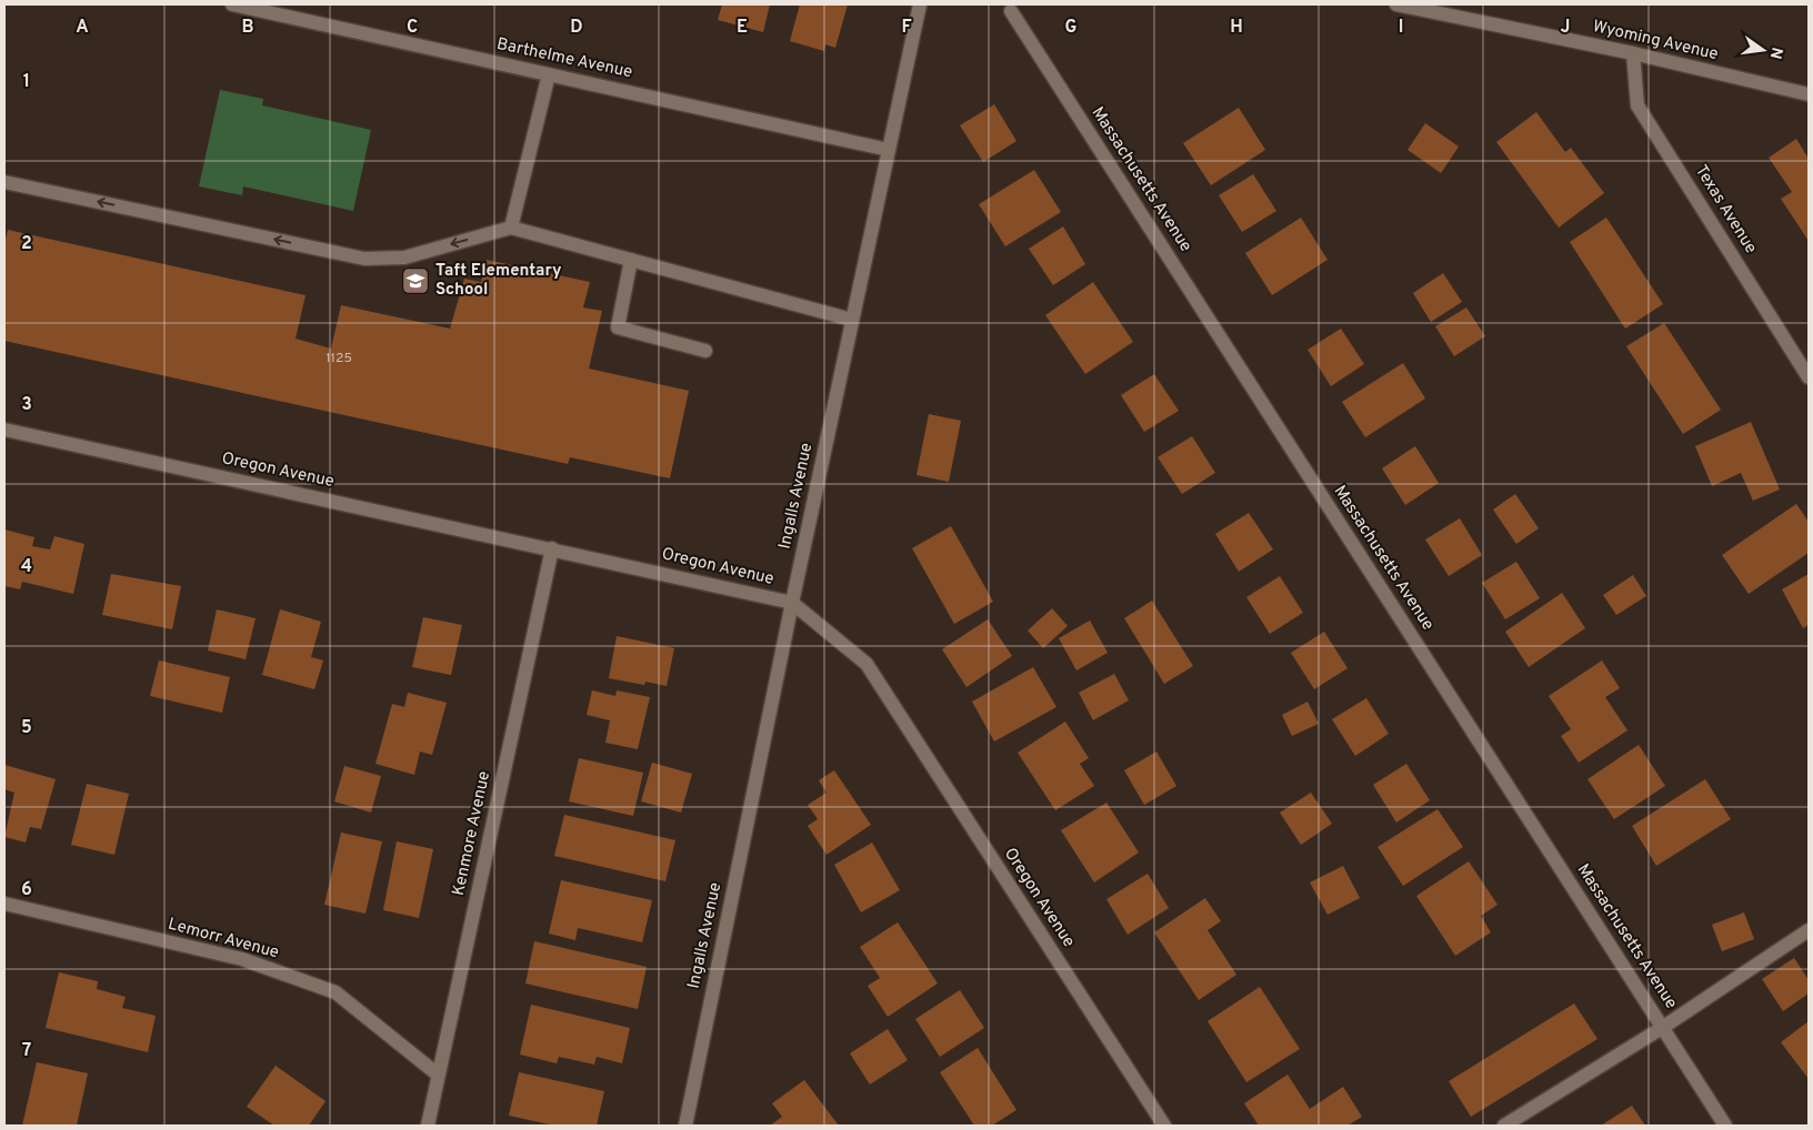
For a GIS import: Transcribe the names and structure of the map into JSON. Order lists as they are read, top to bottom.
{
  "streets": {
    "street": [
      "Wyoming Avenue",
      "Barthelme Avenue",
      "Massachusetts Avenue",
      "Texas Avenue",
      "Oregon Avenue",
      "Ingalls Avenue",
      "Kenmore Avenue",
      "Lemorr Avenue"
    ]
  },
  "crossings": [
    ["Wyoming Avenue", "Texas Avenue"],
    ["Barthelme Avenue", "Ingalls Avenue"],
    ["Oregon Avenue", "Ingalls Avenue"],
    ["Oregon Avenue", "Kenmore Avenue"],
    ["Kenmore Avenue", "Lemorr Avenue"]
  ],
  "places": {
    "school or university": ["Taft Elementary School"]
  },
  "house_numbers": ["1125"],
  "north": "right",
  "grid": {
    "columns": [
      "A",
      "B",
      "C",
      "D",
      "E",
      "F",
      "G",
      "H",
      "I",
      "J"
    ],
    "rows": [
      "1",
      "2",
      "3",
      "4",
      "5",
      "6",
      "7"
    ]
  }
}
